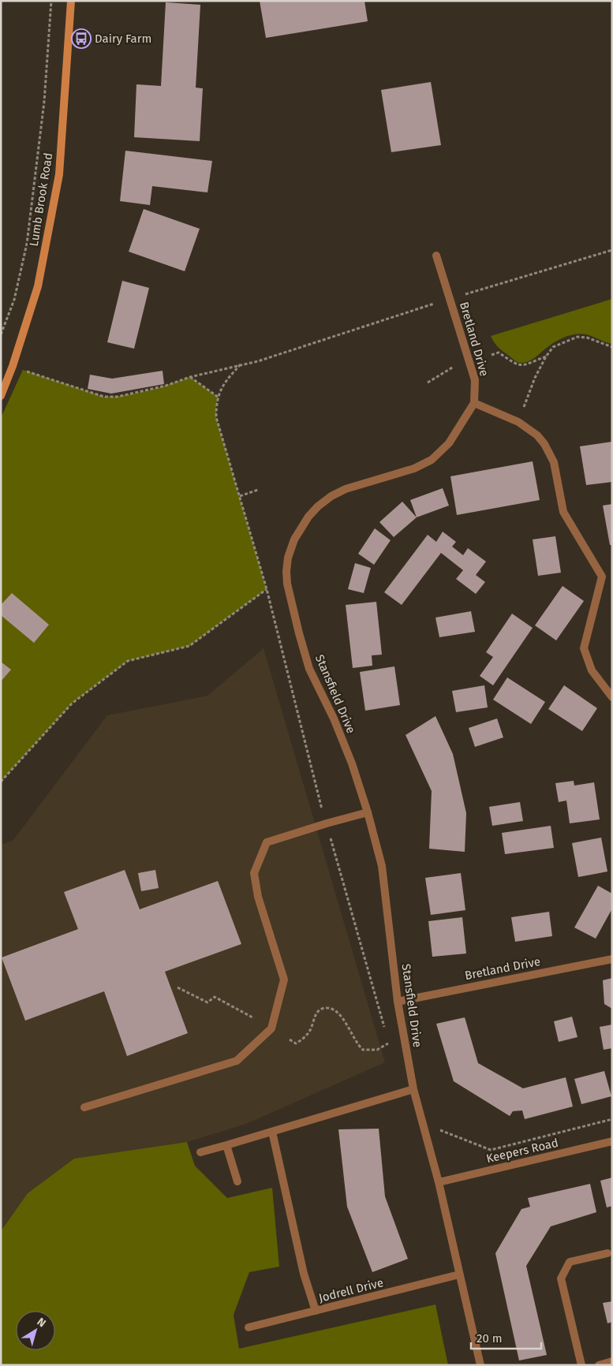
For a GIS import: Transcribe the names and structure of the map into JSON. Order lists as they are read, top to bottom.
{
  "streets": {
    "street": [
      "Lumb Brook Road",
      "Bretland Drive",
      "Stansfield Drive",
      "Keepers Road",
      "Jodrell Drive"
    ]
  },
  "crossings": [
    ["Bretland Drive", "Stansfield Drive"],
    ["Stansfield Drive", "Keepers Road"],
    ["Stansfield Drive", "Jodrell Drive"]
  ],
  "places": {
    "bus stop": ["Dairy Farm"]
  },
  "scale_bar": "20 m",
  "north": "top right"
}
